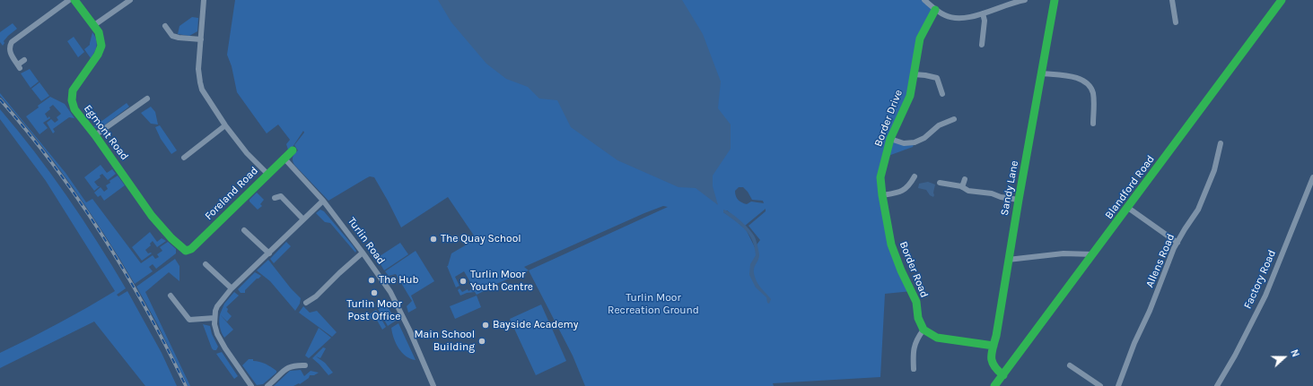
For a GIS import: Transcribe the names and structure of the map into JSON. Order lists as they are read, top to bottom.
{
  "streets": {
    "street": [
      "Border Drive",
      "Egmont Road",
      "Blandford Road",
      "Sandy Lane",
      "Foreland Road",
      "Turlin Road",
      "Allens Road",
      "Border Road",
      "Factory Road"
    ]
  },
  "crossings": [
    ["Border Drive", "Border Road"],
    ["Egmont Road", "Foreland Road"],
    ["Blandford Road", "Sandy Lane"],
    ["Foreland Road", "Turlin Road"]
  ],
  "parks": ["Turlin Moor Recreation Ground"],
  "places": [
    "The Quay School",
    "The Hub",
    "Turlin Moor Youth Centre",
    "Turlin Moor Post Office",
    "Bayside Academy",
    "Main School Building"
  ],
  "north": "right"
}
